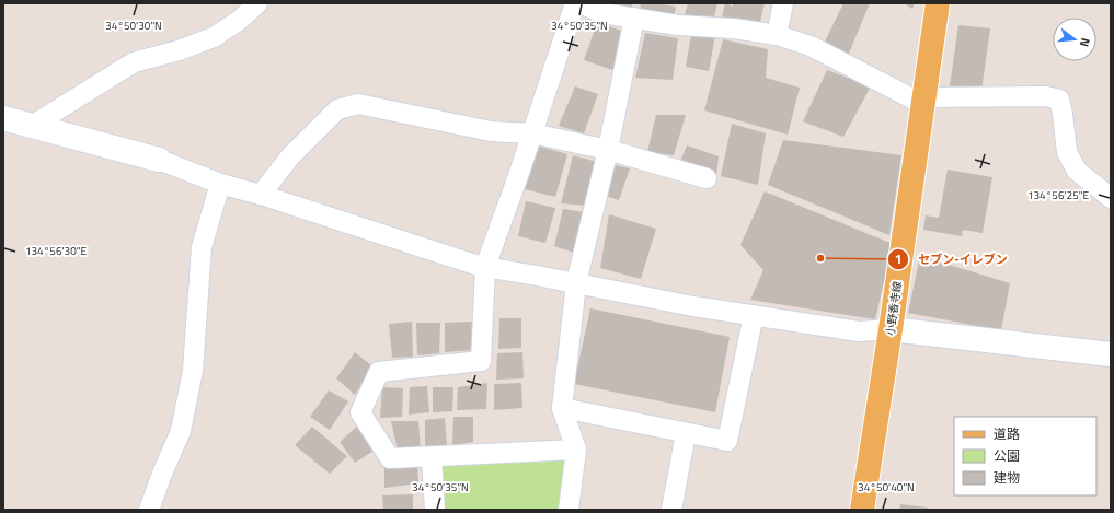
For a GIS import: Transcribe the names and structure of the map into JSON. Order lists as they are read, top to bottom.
{
  "streets": {
    "main road": ["小野香寺線"]
  },
  "places": ["セブン-イレブン"],
  "legend": ["道路", "公園", "建物"],
  "north": "right",
  "coordinates": [
    "34°50'30\"N",
    "34°50'35\"N",
    "134°56'25\"E",
    "134°56'30\"E",
    "34°50'40\"N"
  ]
}
